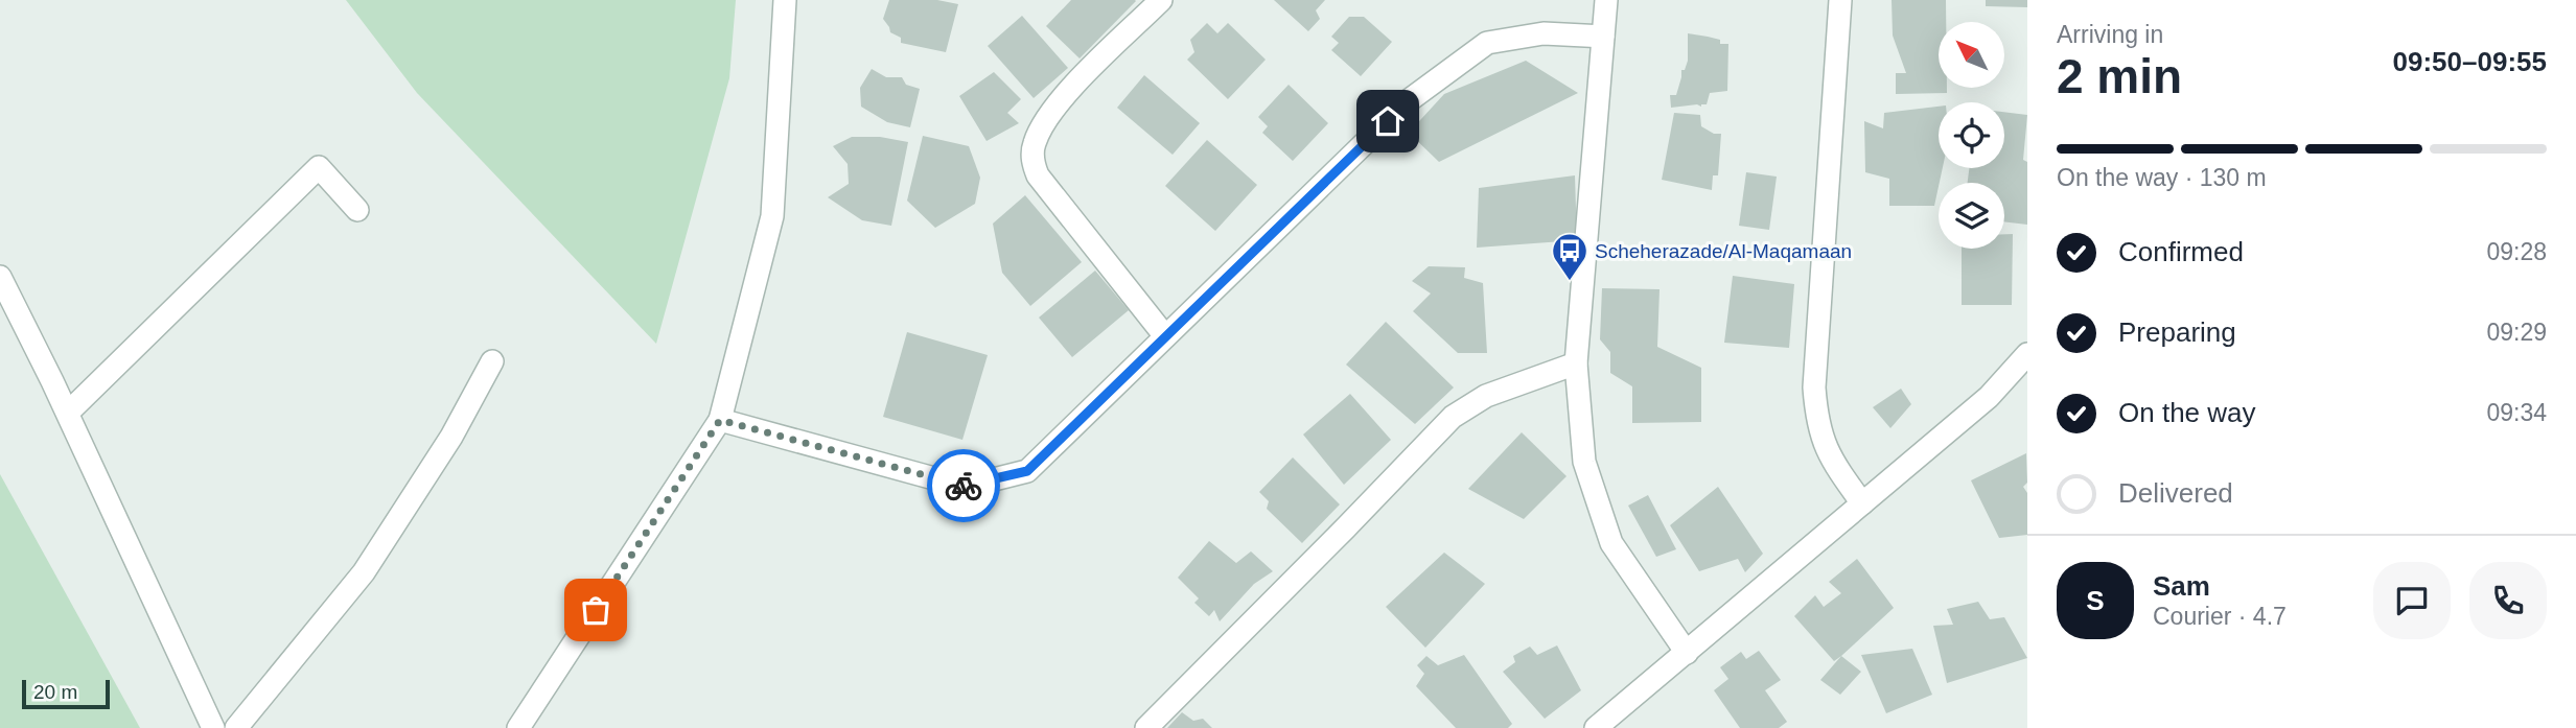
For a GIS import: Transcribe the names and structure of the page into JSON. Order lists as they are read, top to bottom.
{
  "places": {
    "bus stop": ["Scheherazade/Al-Maqamaan"]
  },
  "scale_bar": "20 m",
  "north": "top left",
  "page": {
    "heading": ["2 min", "Arriving in", "09:50–09:55"],
    "panel": ["Sam", "Courier · 4.7"],
    "bar": "On the way · 130 m",
    "list": [
      ["Confirmed", "09:28"],
      ["Preparing", "09:29"],
      ["On the way", "09:34"],
      "Delivered"
    ],
    "round": "S",
    "scale": "20 m"
  }
}
